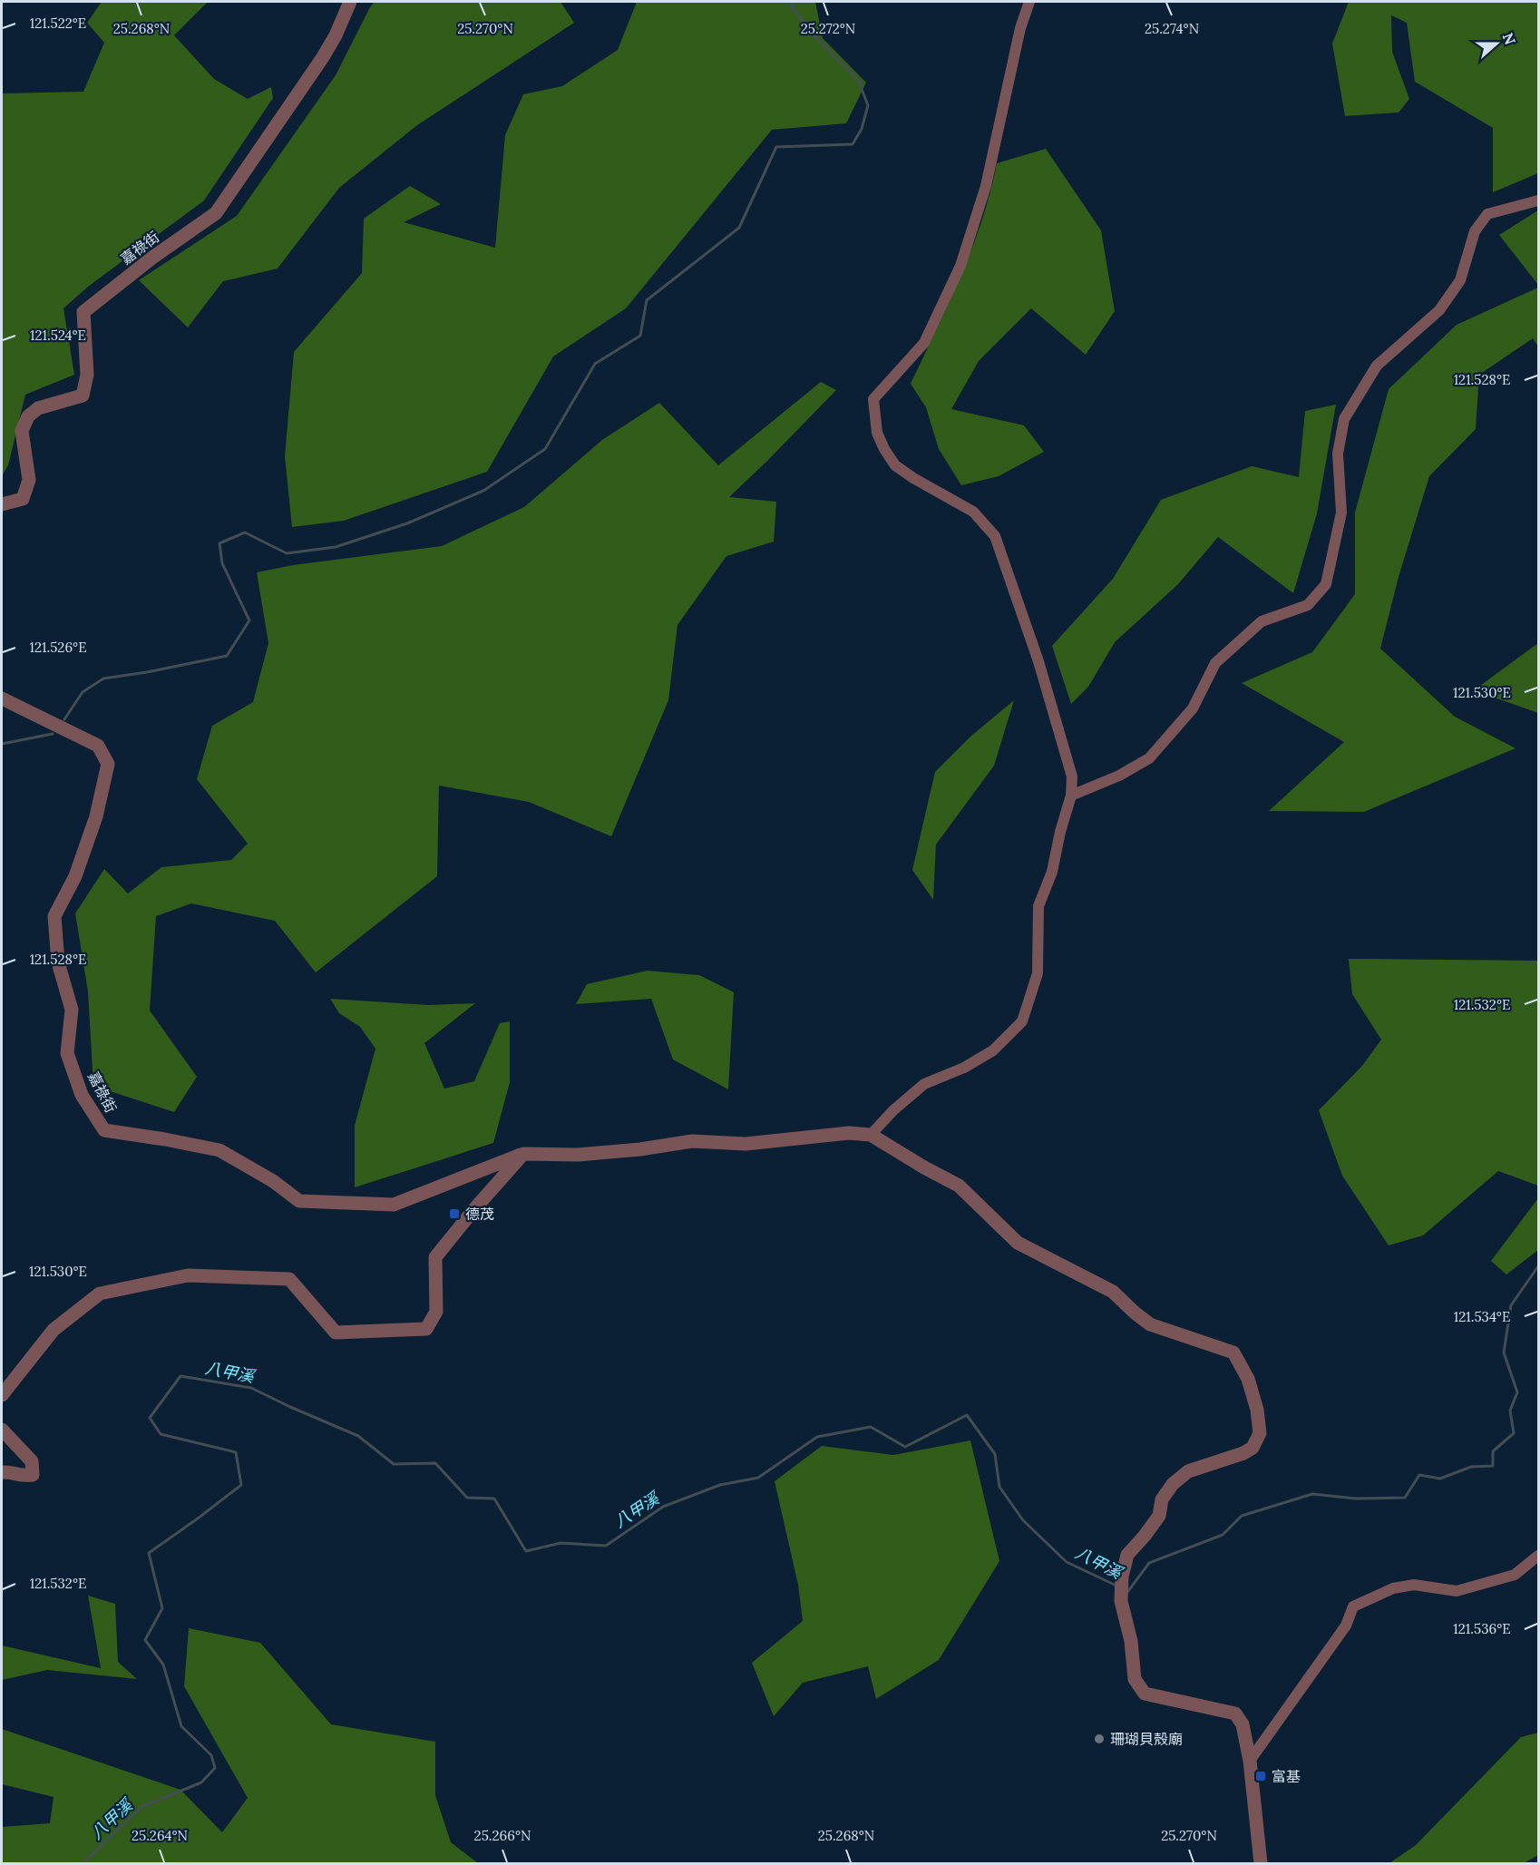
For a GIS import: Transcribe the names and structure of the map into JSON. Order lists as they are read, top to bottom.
{
  "streets": {
    "street": ["嘉祿街"]
  },
  "water": ["八甲溪"],
  "places": {
    "transit": ["德茂", "富基"],
    "other": ["珊瑚貝殼廟"]
  },
  "north": "right",
  "coordinates": [
    "121.522°E",
    "25.274°N",
    "25.268°N",
    "25.270°N",
    "25.272°N",
    "121.524°E",
    "121.528°E",
    "121.526°E",
    "121.530°E",
    "121.532°E",
    "121.534°E",
    "121.536°E",
    "25.264°N",
    "25.266°N"
  ]
}
